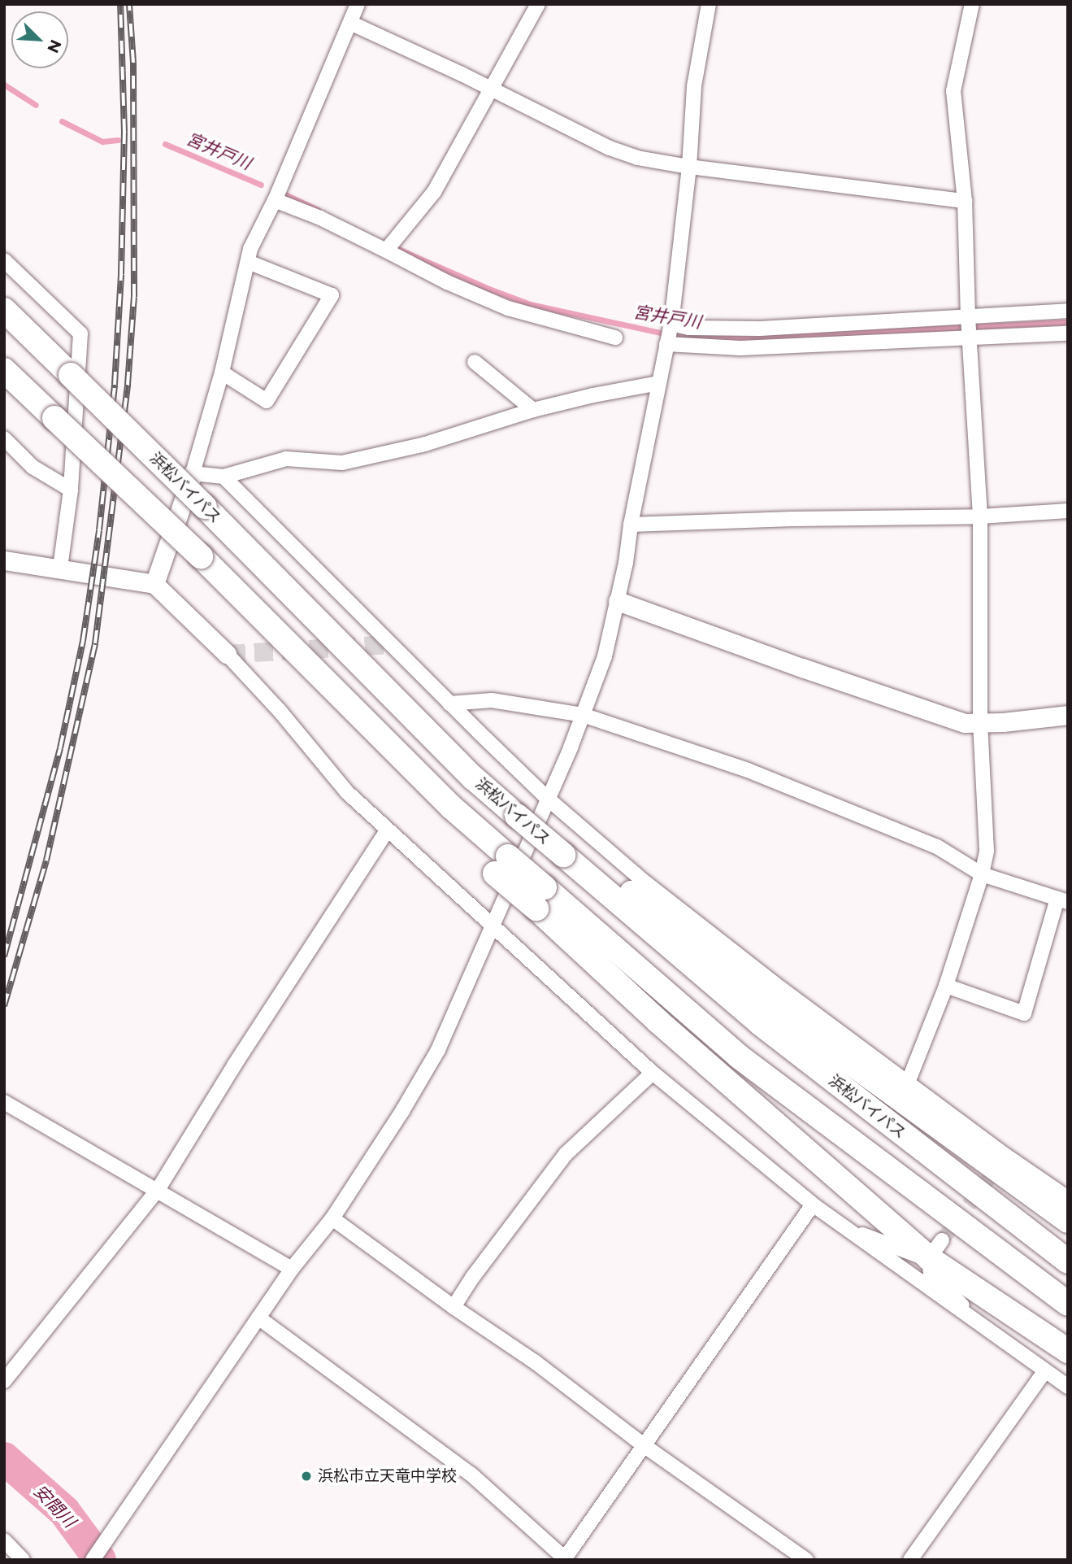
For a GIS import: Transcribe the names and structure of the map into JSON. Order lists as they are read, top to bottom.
{
  "streets": {
    "highway": ["浜松バイパス"]
  },
  "water": ["宮井戸川", "安間川"],
  "places": ["浜松市立天竜中学校"],
  "north": "bottom right"
}
